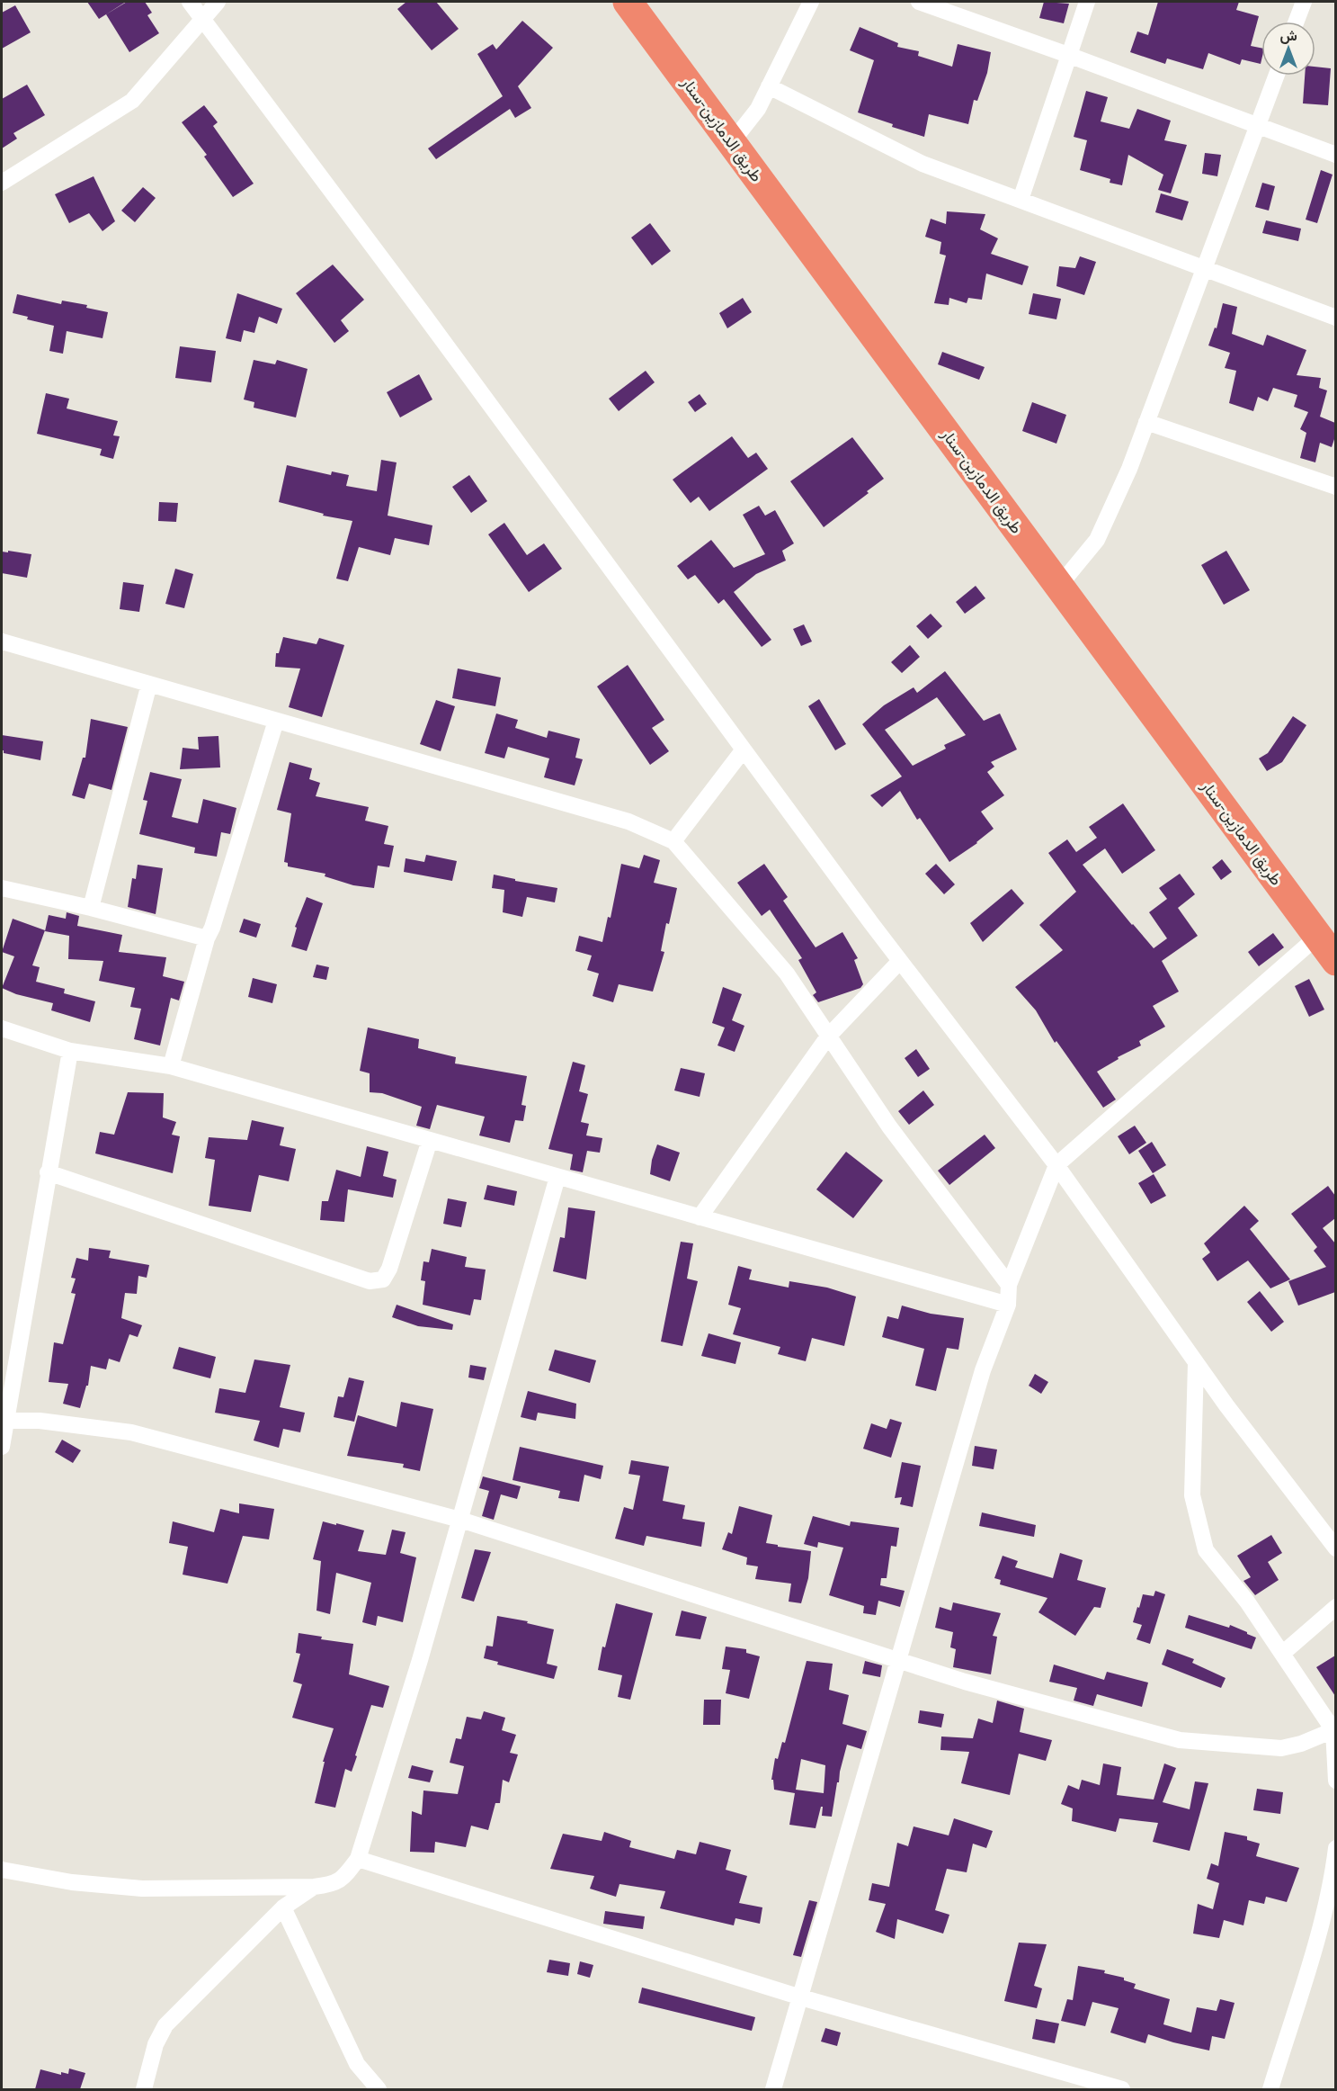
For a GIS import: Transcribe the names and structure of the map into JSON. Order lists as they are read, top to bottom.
{
  "streets": {
    "highway": ["طريق الدمازين-سنار"]
  },
  "north": "top"
}
